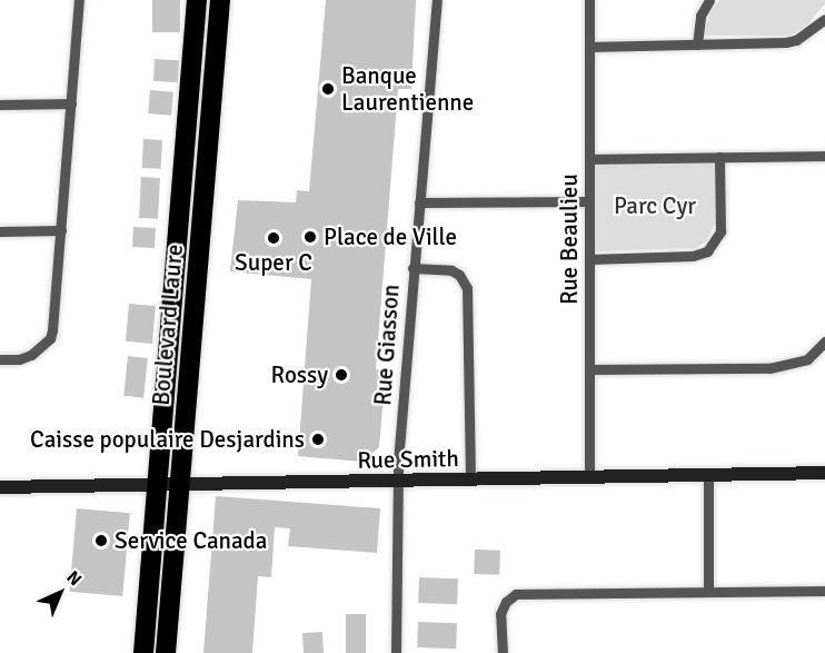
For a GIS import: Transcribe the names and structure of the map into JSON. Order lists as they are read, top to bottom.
{
  "streets": {
    "highway": ["Boulevard Laure"],
    "street": ["Rue Beaulieu", "Rue Giasson", "Rue Smith"]
  },
  "crossings": [
    ["Rue Beaulieu", "Rue Smith"],
    ["Boulevard Laure", "Rue Smith"],
    ["Rue Giasson", "Rue Smith"]
  ],
  "parks": ["Parc Cyr"],
  "places": [
    "Banque Laurentienne",
    "Place de Ville",
    "Super C",
    "Rossy",
    "Caisse populaire Desjardins",
    "Service Canada"
  ],
  "north": "top right"
}
